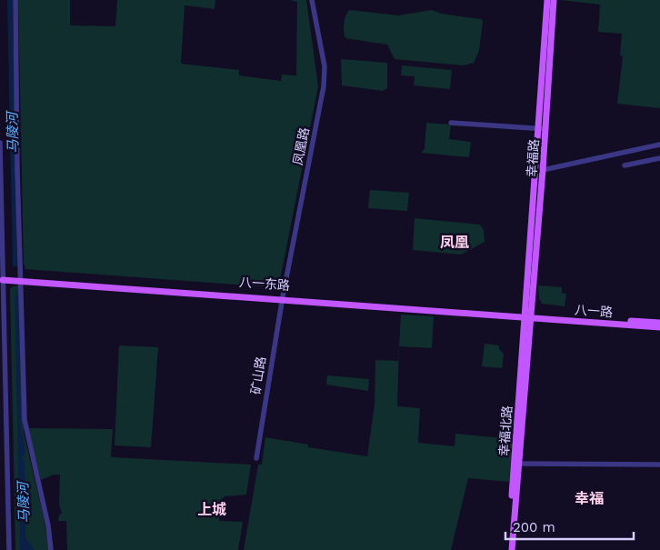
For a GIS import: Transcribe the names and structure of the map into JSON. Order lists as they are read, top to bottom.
{
  "streets": {
    "main road": [
      "幸福路",
      "八一东路",
      "八一路",
      "幸福北路"
    ],
    "street": ["凤凰路", "矿山路"]
  },
  "crossings": [
    ["凤凰路", "八一东路"],
    ["凤凰路", "矿山路"],
    ["幸福路", "八一东路"],
    ["幸福路", "八一路"],
    ["幸福路", "幸福北路"],
    ["八一东路", "八一路"],
    ["八一东路", "矿山路"],
    ["八一东路", "幸福北路"],
    ["八一路", "幸福北路"]
  ],
  "districts": ["凤凰", "幸福", "上城"],
  "water": ["马陵河"],
  "scale_bar": "200 m"
}
